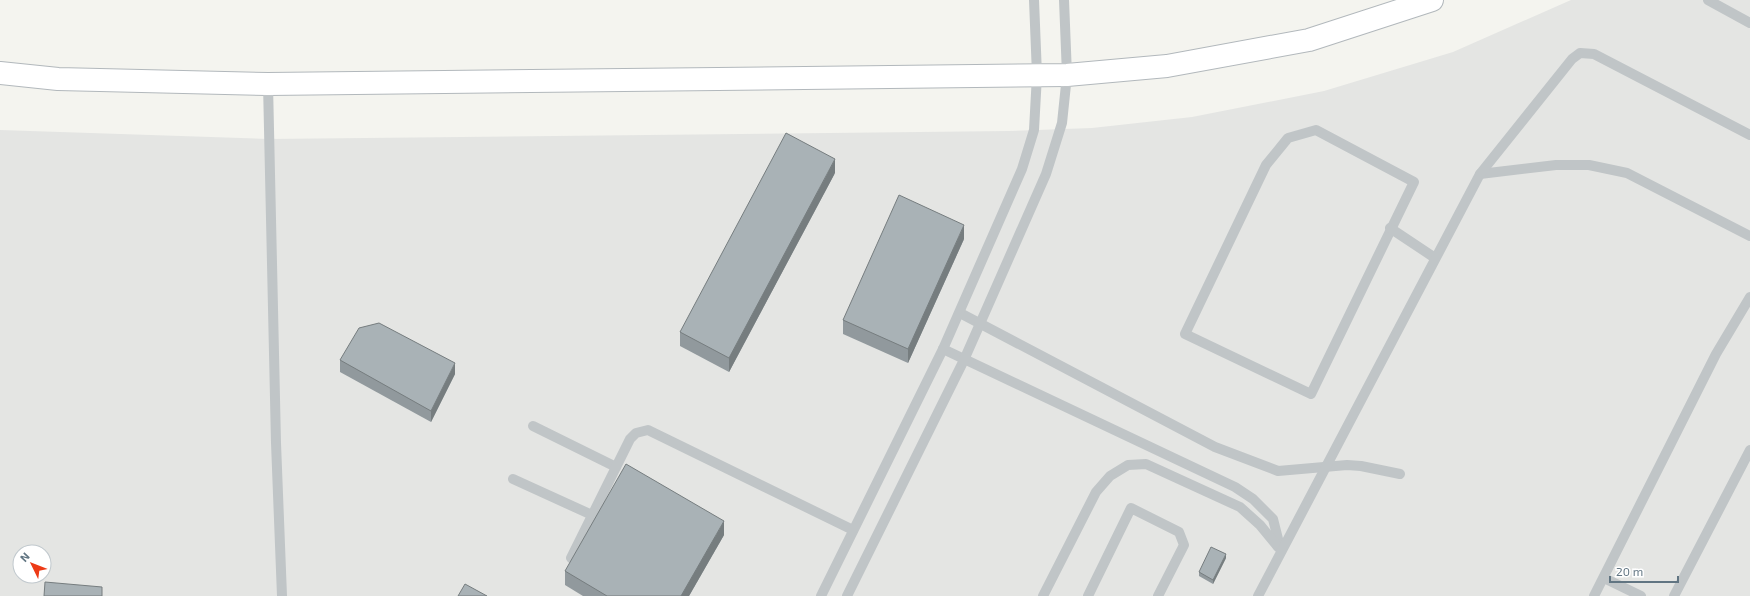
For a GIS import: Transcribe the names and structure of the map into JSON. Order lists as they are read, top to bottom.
{
  "scale_bar": "20 m",
  "north": "top left"
}
